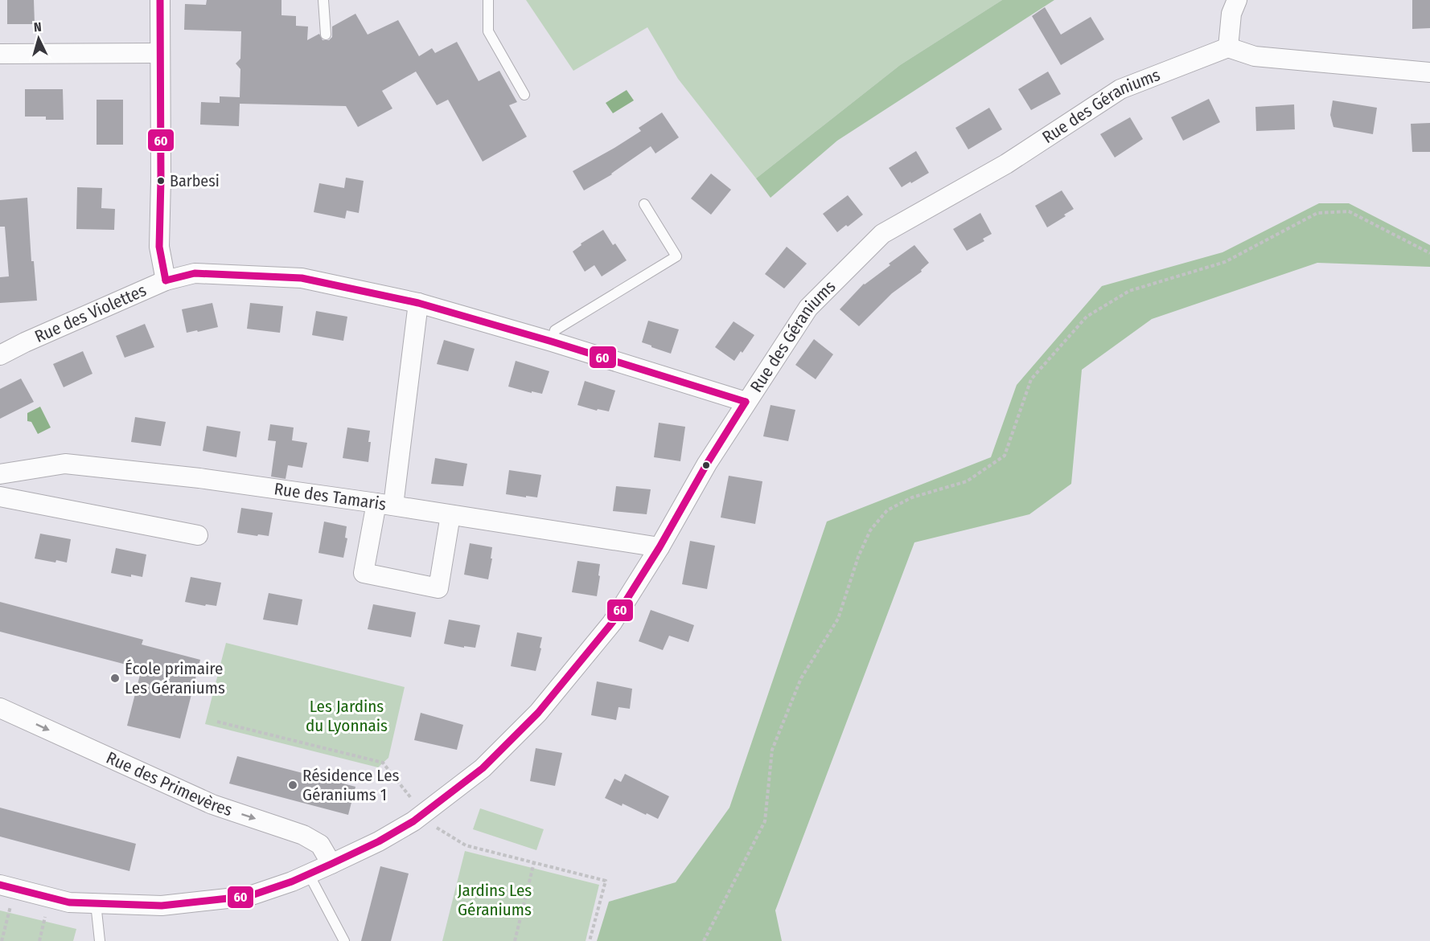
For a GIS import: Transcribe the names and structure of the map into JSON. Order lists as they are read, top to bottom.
{
  "streets": {
    "street": [
      "Rue des Géraniums",
      "Rue des Violettes",
      "Rue des Tamaris",
      "Rue des Primevères"
    ]
  },
  "crossings": [
    ["Rue des Géraniums", "Rue des Violettes"],
    ["Rue des Géraniums", "Rue des Tamaris"],
    ["Rue des Géraniums", "Rue des Primevères"]
  ],
  "one_way": ["Rue des Primevères"],
  "parks": ["Les Jardins du Lyonnais", "Jardins Les Géraniums"],
  "places": ["Barbesi", "École primaire Les Géraniums", "Résidence Les Géraniums 1"],
  "lines": ["transit line 60"],
  "north": "top"
}
